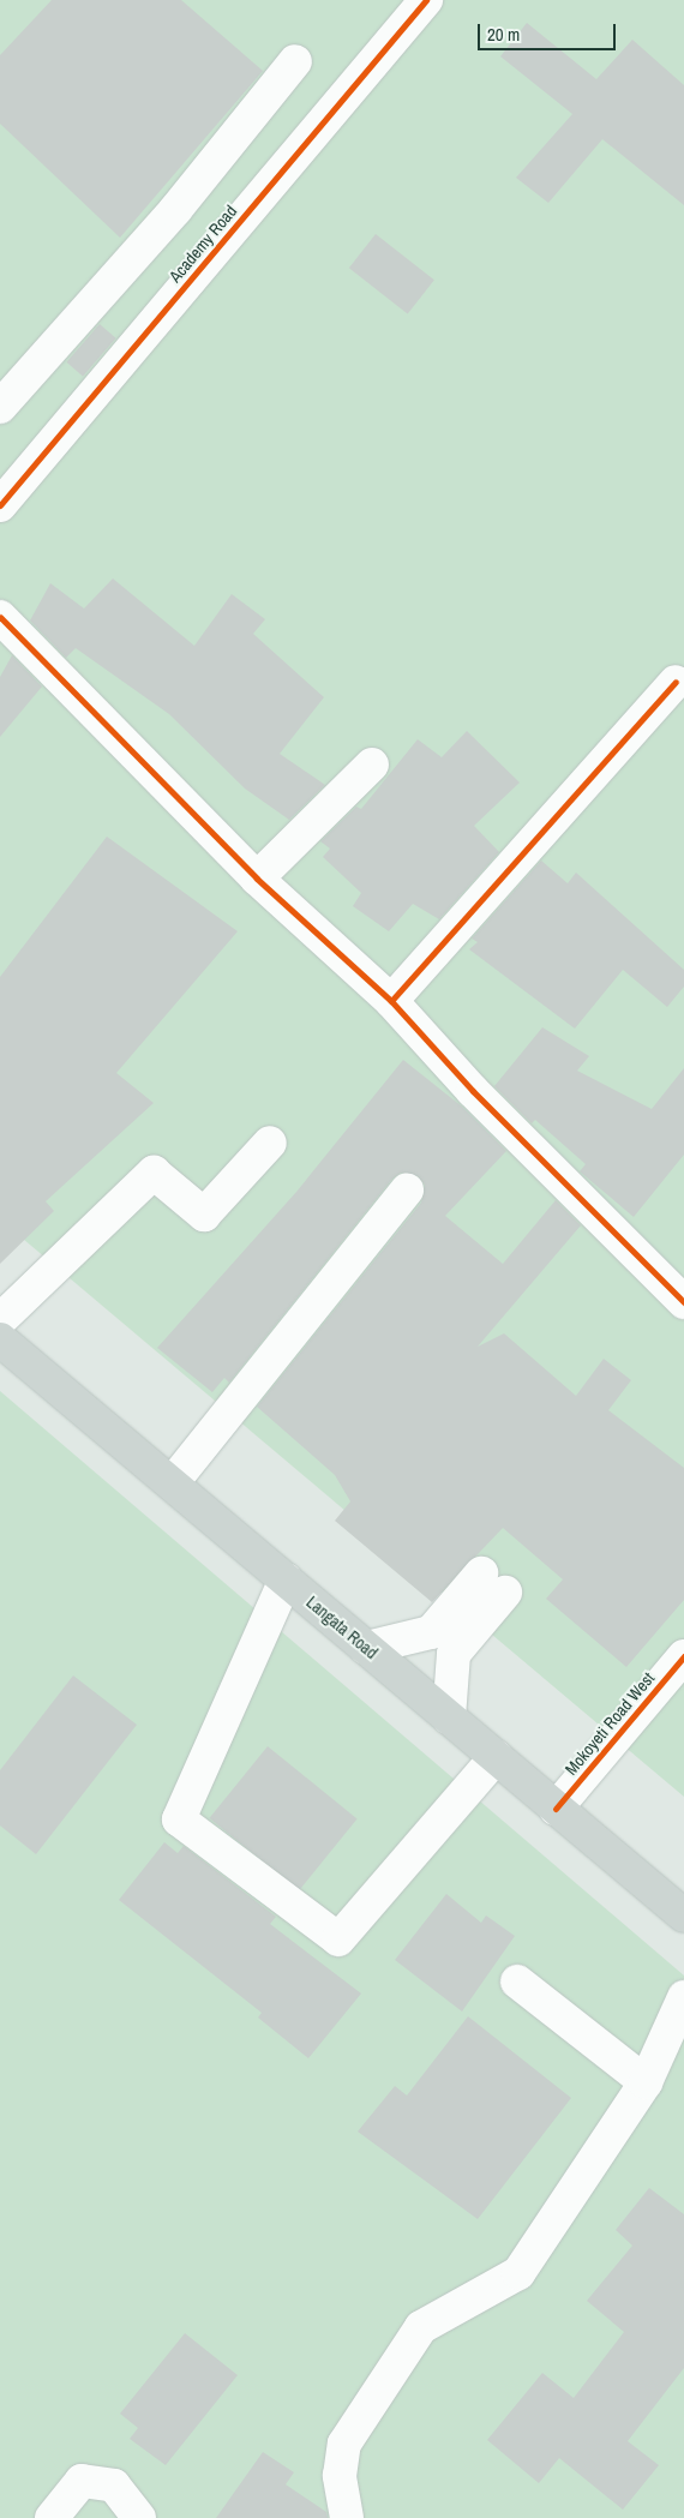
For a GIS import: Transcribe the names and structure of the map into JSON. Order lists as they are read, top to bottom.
{
  "streets": {
    "main road": ["Langata Road"],
    "street": ["Academy Road", "Mokoyeti Road West"]
  },
  "crossings": [
    ["Langata Road", "Mokoyeti Road West"]
  ],
  "scale_bar": "20 m"
}
